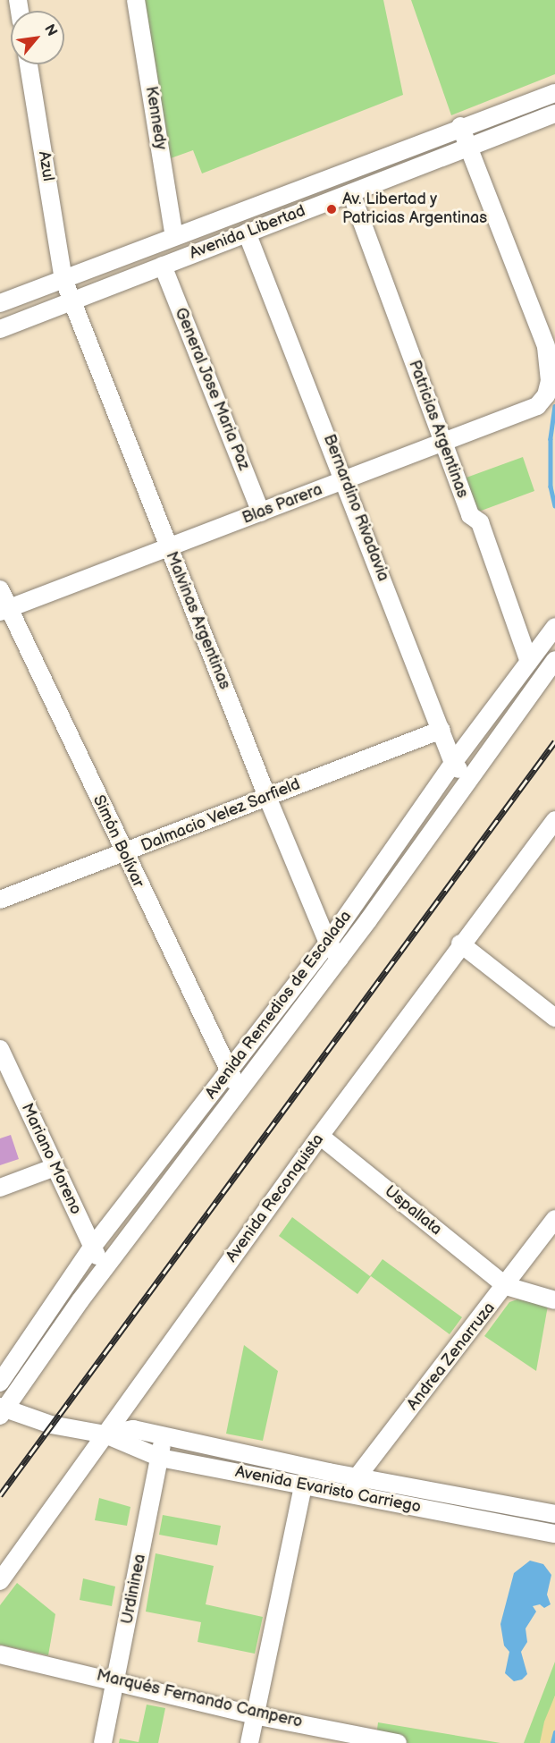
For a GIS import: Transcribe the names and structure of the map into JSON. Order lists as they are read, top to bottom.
{
  "streets": {
    "street": [
      "Kennedy",
      "Azul",
      "Avenida Libertad",
      "General Jose Maria Paz",
      "Patricias Argentinas",
      "Blas Parera",
      "Bernardino Rivadavia",
      "Malvinas Argentinas",
      "Dalmacio Velez Sarfield",
      "Simón Bolívar",
      "Avenida Remedios de Escalada",
      "Mariano Moreno",
      "Avenida Reconquista",
      "Uspallata",
      "Andrea Zenarruza",
      "Avenida Evaristo Carriego",
      "Urdininea",
      "Marqués Fernando Campero"
    ]
  },
  "crossings": [
    ["Kennedy", "Avenida Libertad"],
    ["Azul", "Avenida Libertad"],
    ["Azul", "Malvinas Argentinas"],
    ["Avenida Libertad", "General Jose Maria Paz"],
    ["Avenida Libertad", "Patricias Argentinas"],
    ["Avenida Libertad", "Blas Parera"],
    ["Avenida Libertad", "Bernardino Rivadavia"],
    ["Avenida Libertad", "Malvinas Argentinas"],
    ["General Jose Maria Paz", "Blas Parera"],
    ["Patricias Argentinas", "Blas Parera"],
    ["Patricias Argentinas", "Avenida Remedios de Escalada"],
    ["Blas Parera", "Bernardino Rivadavia"],
    ["Blas Parera", "Malvinas Argentinas"],
    ["Blas Parera", "Simón Bolívar"],
    ["Bernardino Rivadavia", "Dalmacio Velez Sarfield"],
    ["Bernardino Rivadavia", "Avenida Remedios de Escalada"],
    ["Malvinas Argentinas", "Dalmacio Velez Sarfield"],
    ["Malvinas Argentinas", "Avenida Remedios de Escalada"],
    ["Dalmacio Velez Sarfield", "Simón Bolívar"],
    ["Simón Bolívar", "Avenida Remedios de Escalada"],
    ["Avenida Remedios de Escalada", "Mariano Moreno"],
    ["Avenida Remedios de Escalada", "Avenida Evaristo Carriego"],
    ["Avenida Reconquista", "Uspallata"],
    ["Avenida Reconquista", "Avenida Evaristo Carriego"],
    ["Uspallata", "Andrea Zenarruza"],
    ["Andrea Zenarruza", "Avenida Evaristo Carriego"],
    ["Avenida Evaristo Carriego", "Urdininea"],
    ["Urdininea", "Marqués Fernando Campero"]
  ],
  "places": ["Av. Libertad y Patricias Argentinas"],
  "north": "top right"
}
